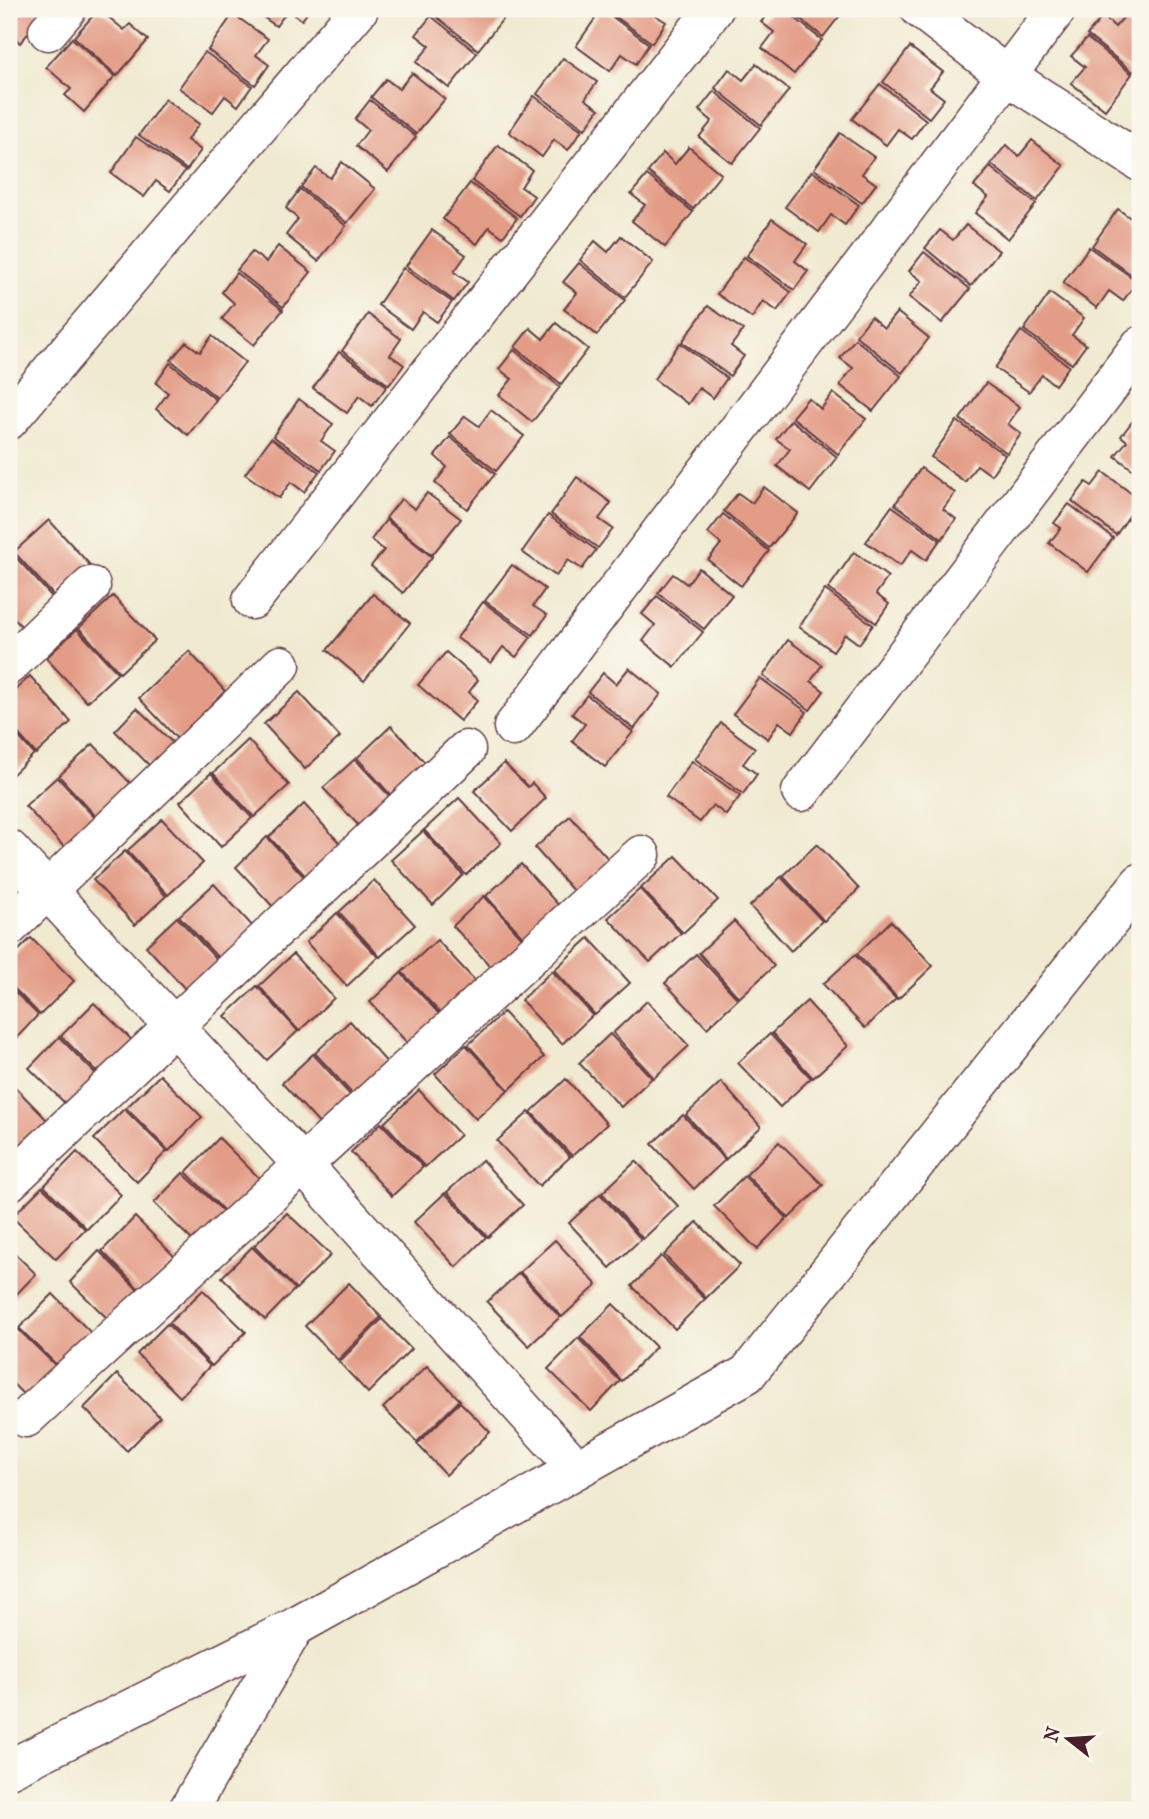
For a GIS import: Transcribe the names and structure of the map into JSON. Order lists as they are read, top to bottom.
{
  "north": "left"
}
